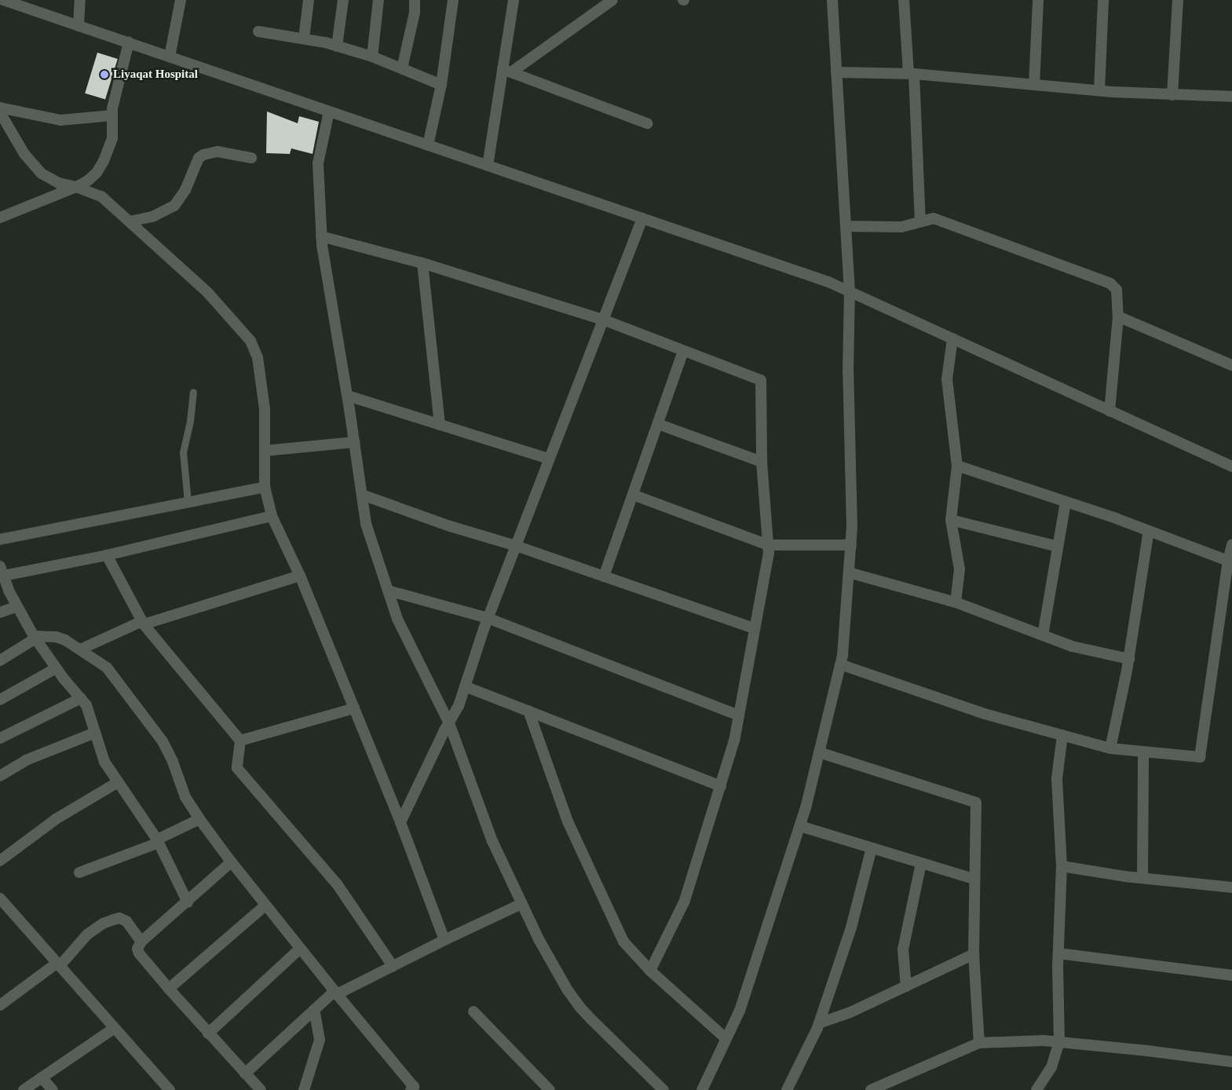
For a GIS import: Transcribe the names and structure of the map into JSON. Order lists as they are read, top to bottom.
{
  "places": ["Liyaqat Hospital"]
}
